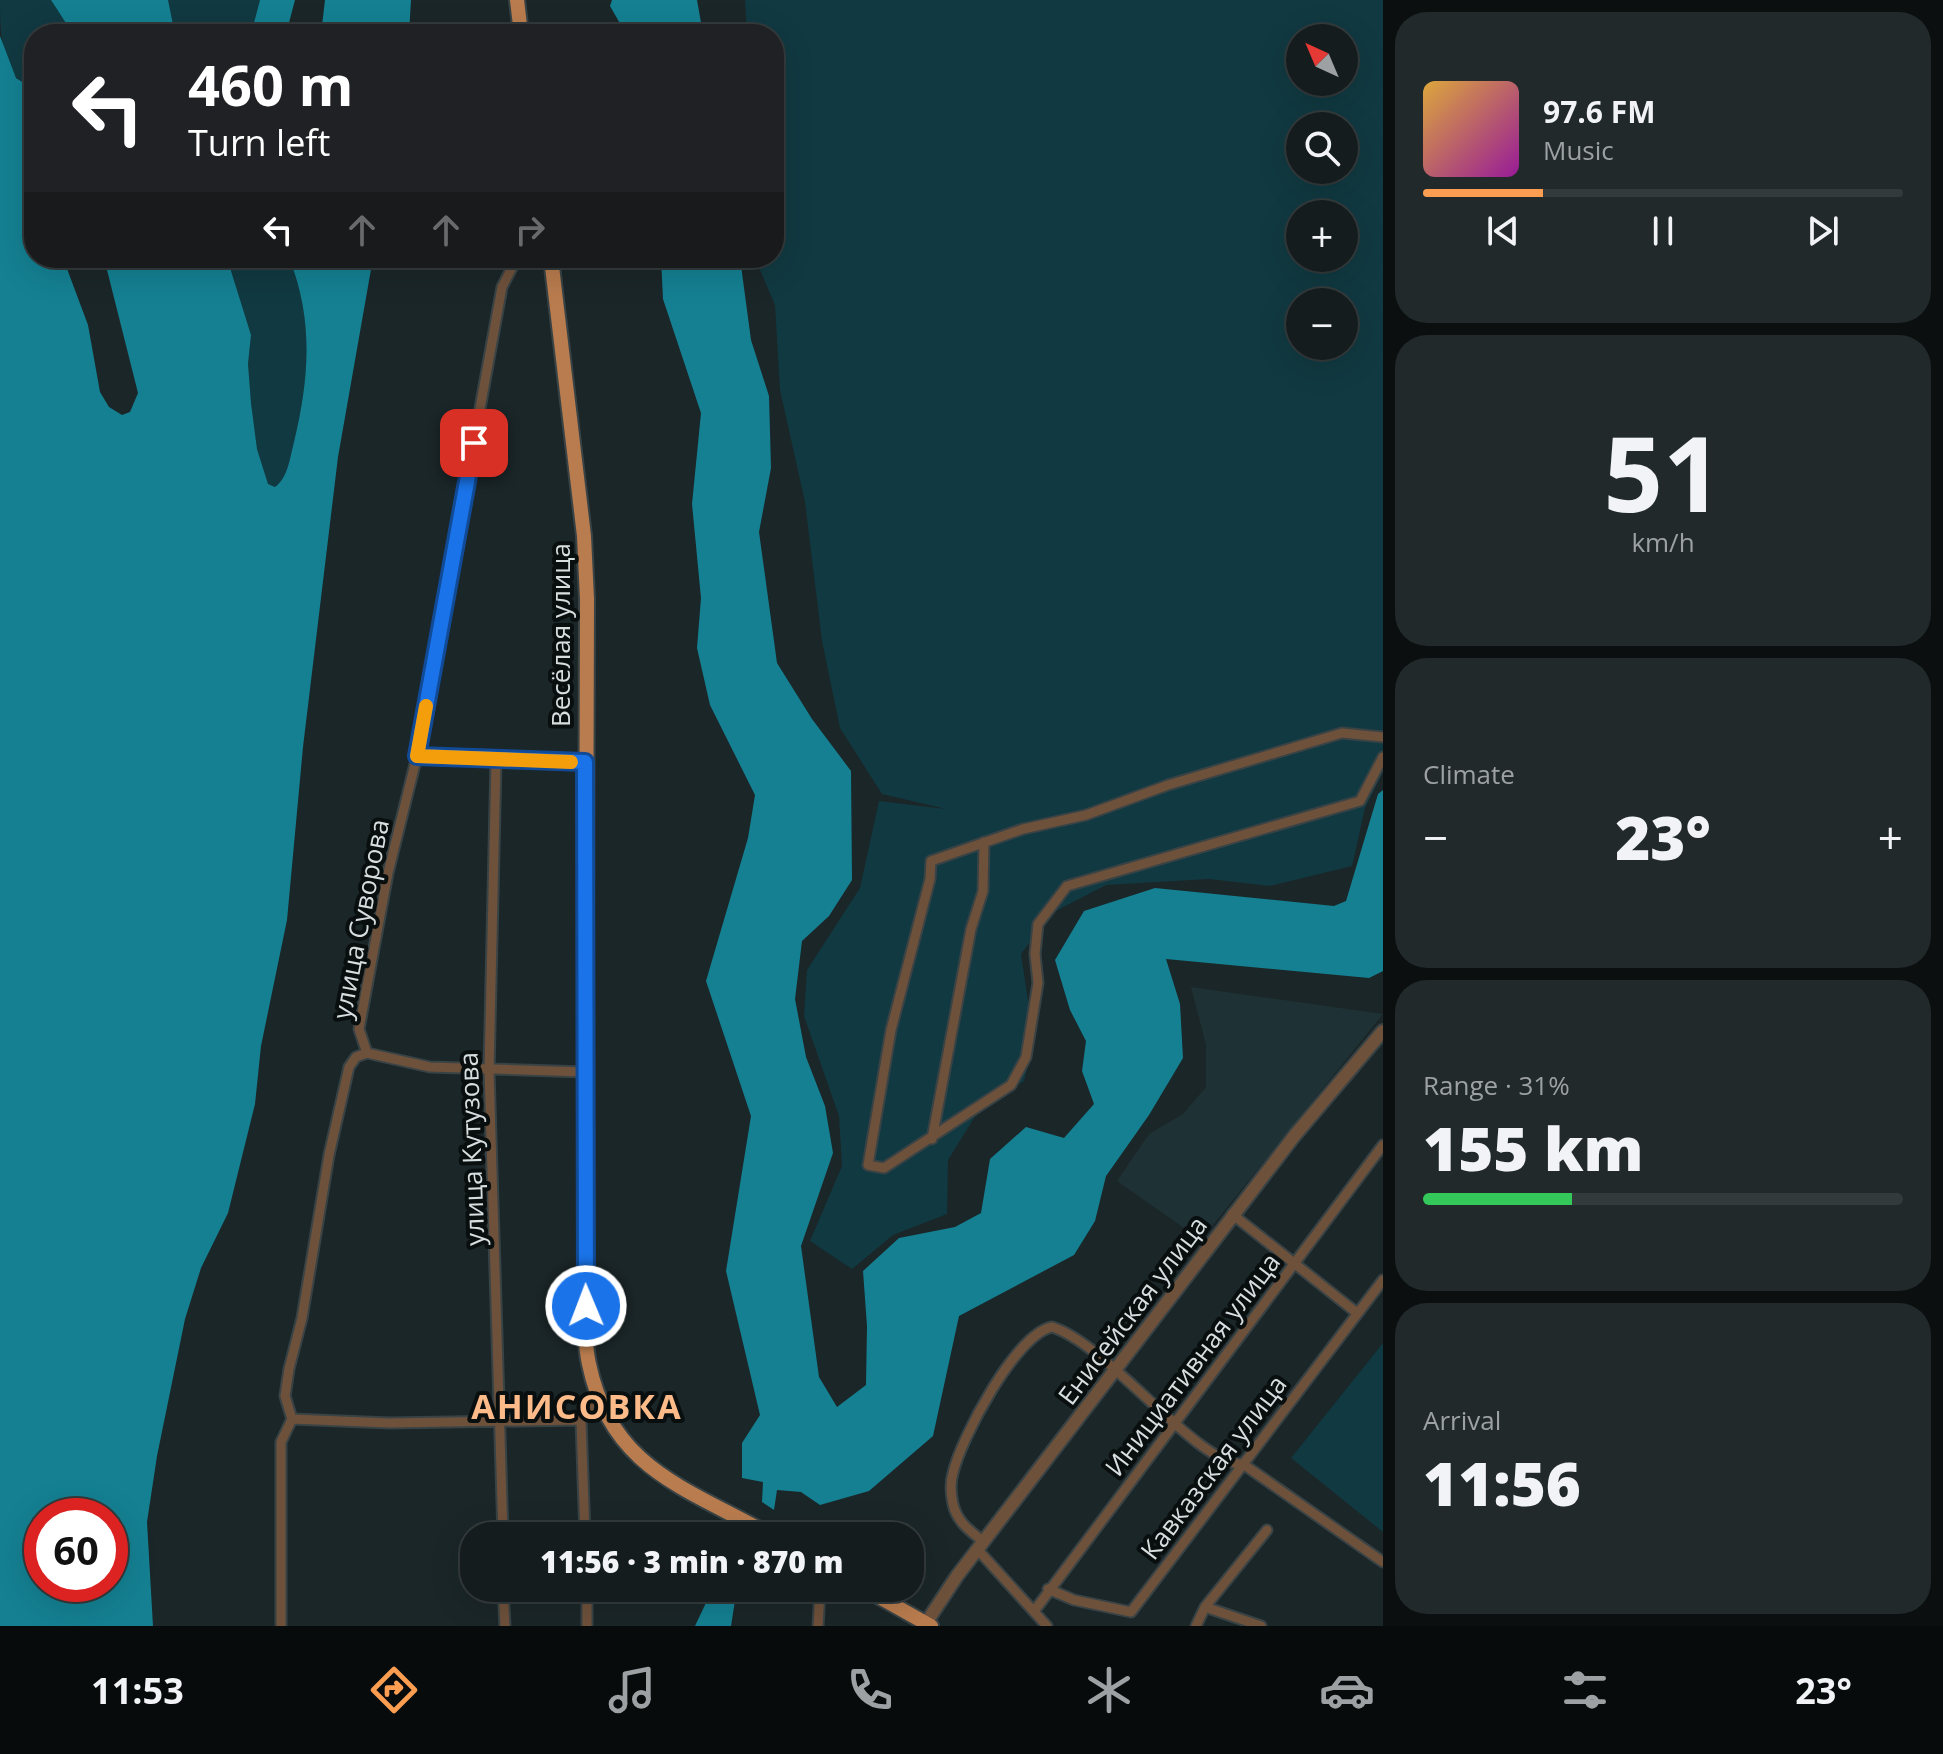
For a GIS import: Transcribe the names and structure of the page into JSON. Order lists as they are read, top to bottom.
{
  "streets": {
    "main road": ["Весёлая улица"],
    "street": [
      "улица Суворова",
      "улица Кутузова",
      "Енисейская улица",
      "Инициативная улица",
      "Кавказская улица"
    ]
  },
  "crossings": [
    ["Инициативная улица", "Кавказская улица"]
  ],
  "districts": ["АНИСОВКА"],
  "north": "top left",
  "page": {
    "map_buttons": ["+", "−"],
    "turn": ["460 m", "Turn left"],
    "song": ["97.6 FM", "Music"],
    "tile": [
      ["51", "km/h"],
      "Climate",
      ["Range · 31%", "155 km"],
      ["Arrival", "11:56"]
    ],
    "heat": ["−", "23°", "+"],
    "limit": "60",
    "trip": "11:56 · 3 min · 870 m",
    "tabs": ["11:53", "23°"]
  }
}
